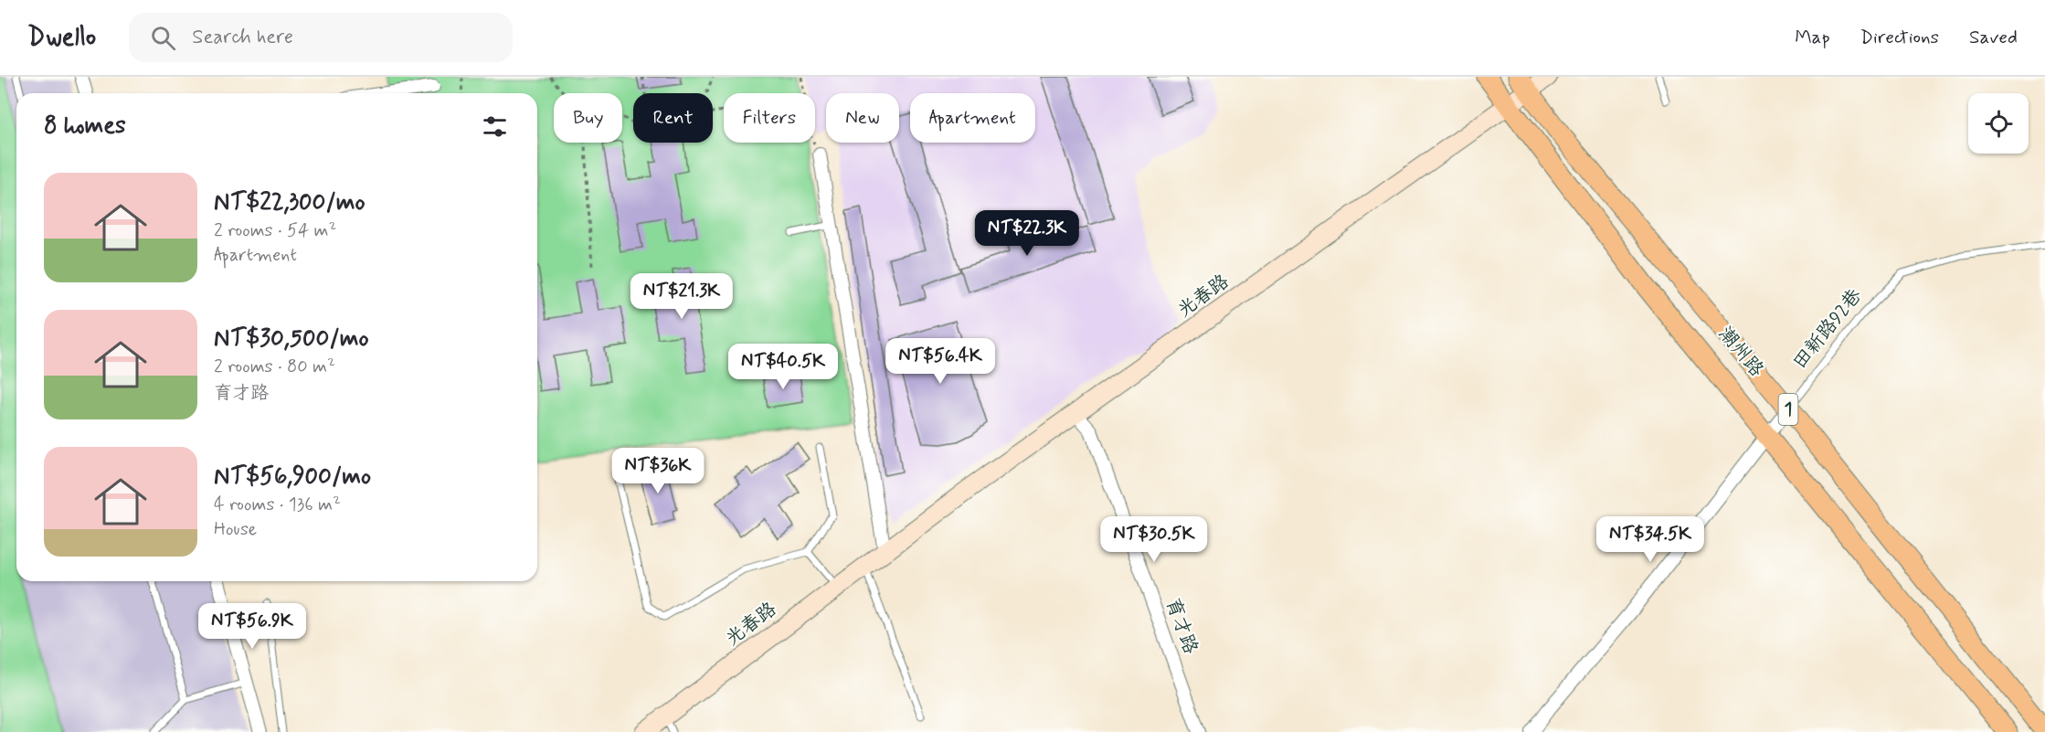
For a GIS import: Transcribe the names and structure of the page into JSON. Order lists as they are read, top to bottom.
{
  "streets": {
    "main road": ["光春路", "潮州路", "1"],
    "street": ["田新路92巷", "育才路"]
  },
  "crossings": [
    ["光春路", "潮州路"],
    ["光春路", "育才路"],
    ["田新路92巷", "潮州路"]
  ],
  "page": {
    "header": "Dwello",
    "search": "Search here",
    "nav": ["Map", "Directions", "Saved"],
    "chip": [
      "Buy",
      "Rent",
      "Filters",
      "New",
      "Apartment"
    ],
    "heading": "8 homes",
    "list": [
      {
        "name": "NT$22,300/mo",
        "note": "2 rooms · 54 m² · Apartment"
      },
      {
        "name": "NT$30,500/mo",
        "note": "2 rooms · 80 m² · 育才路"
      },
      {
        "name": "NT$56,900/mo",
        "note": "4 rooms · 136 m² · House"
      }
    ],
    "price": [
      "NT$22.3K",
      "NT$21.3K",
      "NT$56.4K",
      "NT$40.5K",
      "NT$36K",
      "NT$30.5K",
      "NT$34.5K",
      "NT$56.9K"
    ]
  }
}
